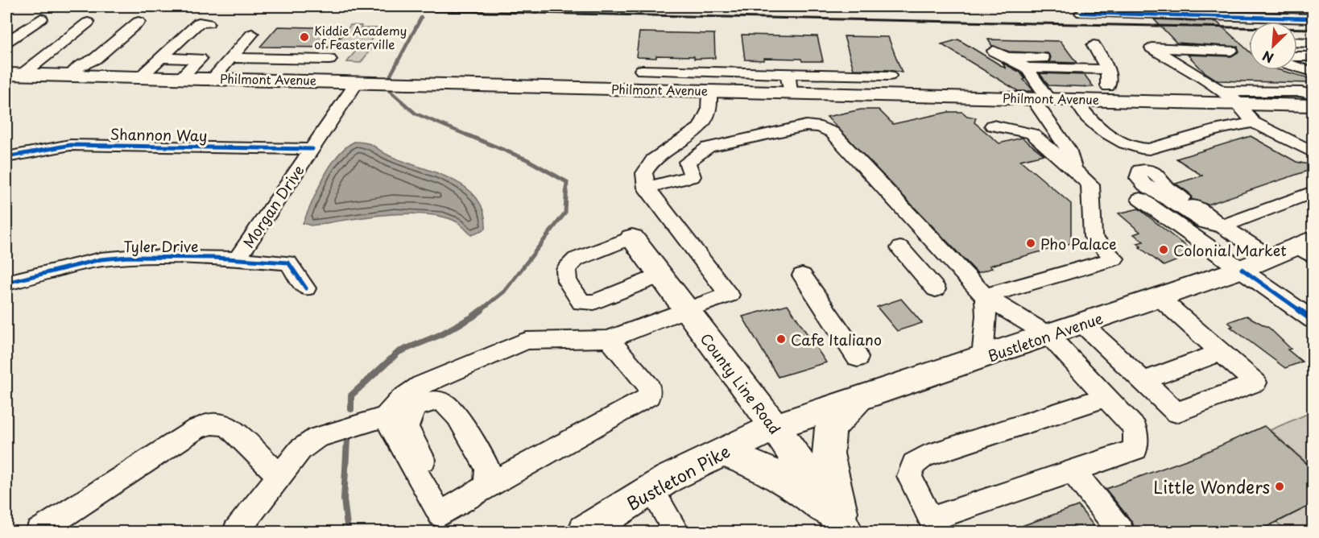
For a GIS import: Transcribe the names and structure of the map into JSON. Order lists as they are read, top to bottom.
{
  "streets": {
    "main road": [
      "Philmont Avenue",
      "Bustleton Avenue",
      "County Line Road",
      "Bustleton Pike"
    ],
    "street": ["Shannon Way", "Morgan Drive", "Tyler Drive"]
  },
  "crossings": [
    ["Philmont Avenue", "Morgan Drive"],
    ["Shannon Way", "Morgan Drive"],
    ["Morgan Drive", "Tyler Drive"],
    ["Bustleton Avenue", "County Line Road"],
    ["Bustleton Avenue", "Bustleton Pike"],
    ["County Line Road", "Bustleton Pike"]
  ],
  "places": [
    "Kiddie Academy of Feasterville",
    "Pho Palace",
    "Colonial Market",
    "Cafe Italiano",
    "Little Wonders"
  ],
  "north": "bottom left"
}
